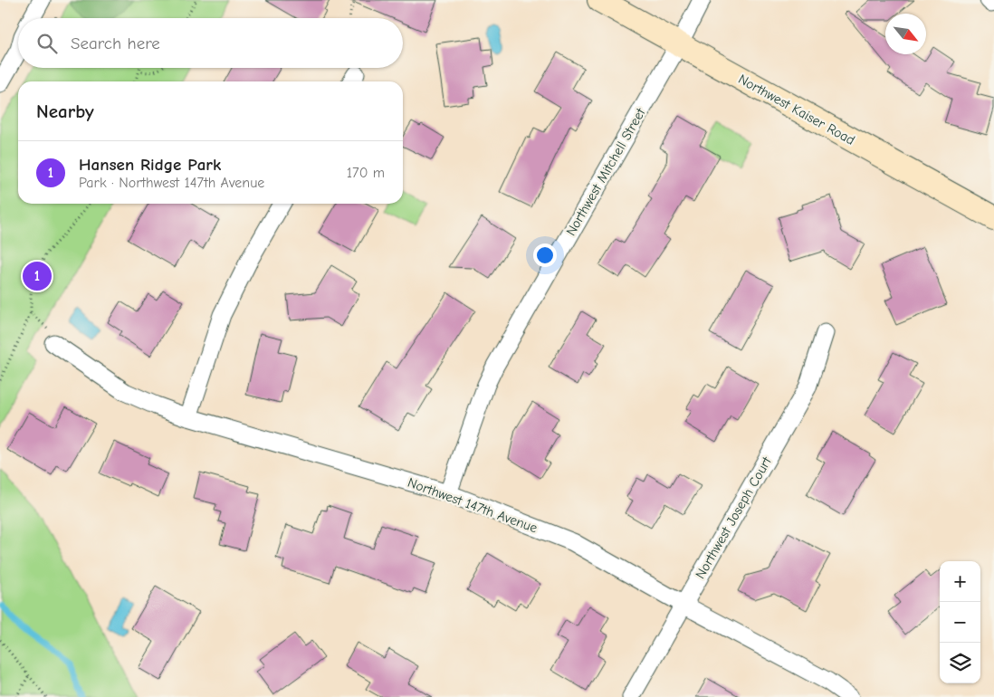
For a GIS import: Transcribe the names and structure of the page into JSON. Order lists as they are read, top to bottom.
{
  "streets": {
    "main road": ["Northwest Kaiser Road"],
    "street": ["Northwest Mitchell Street", "Northwest 147th Avenue", "Northwest Joseph Court"]
  },
  "crossings": [
    ["Northwest Kaiser Road", "Northwest Mitchell Street"],
    ["Northwest Mitchell Street", "Northwest 147th Avenue"],
    ["Northwest 147th Avenue", "Northwest Joseph Court"]
  ],
  "north": "bottom right",
  "page": {
    "search": "Search here",
    "heading": "Nearby",
    "list": [
      {
        "mark": "1",
        "name": "Hansen Ridge Park",
        "note": "Park · Northwest 147th Avenue",
        "value": "170 m"
      }
    ],
    "pins": "1",
    "map_buttons": ["+", "−"]
  }
}
